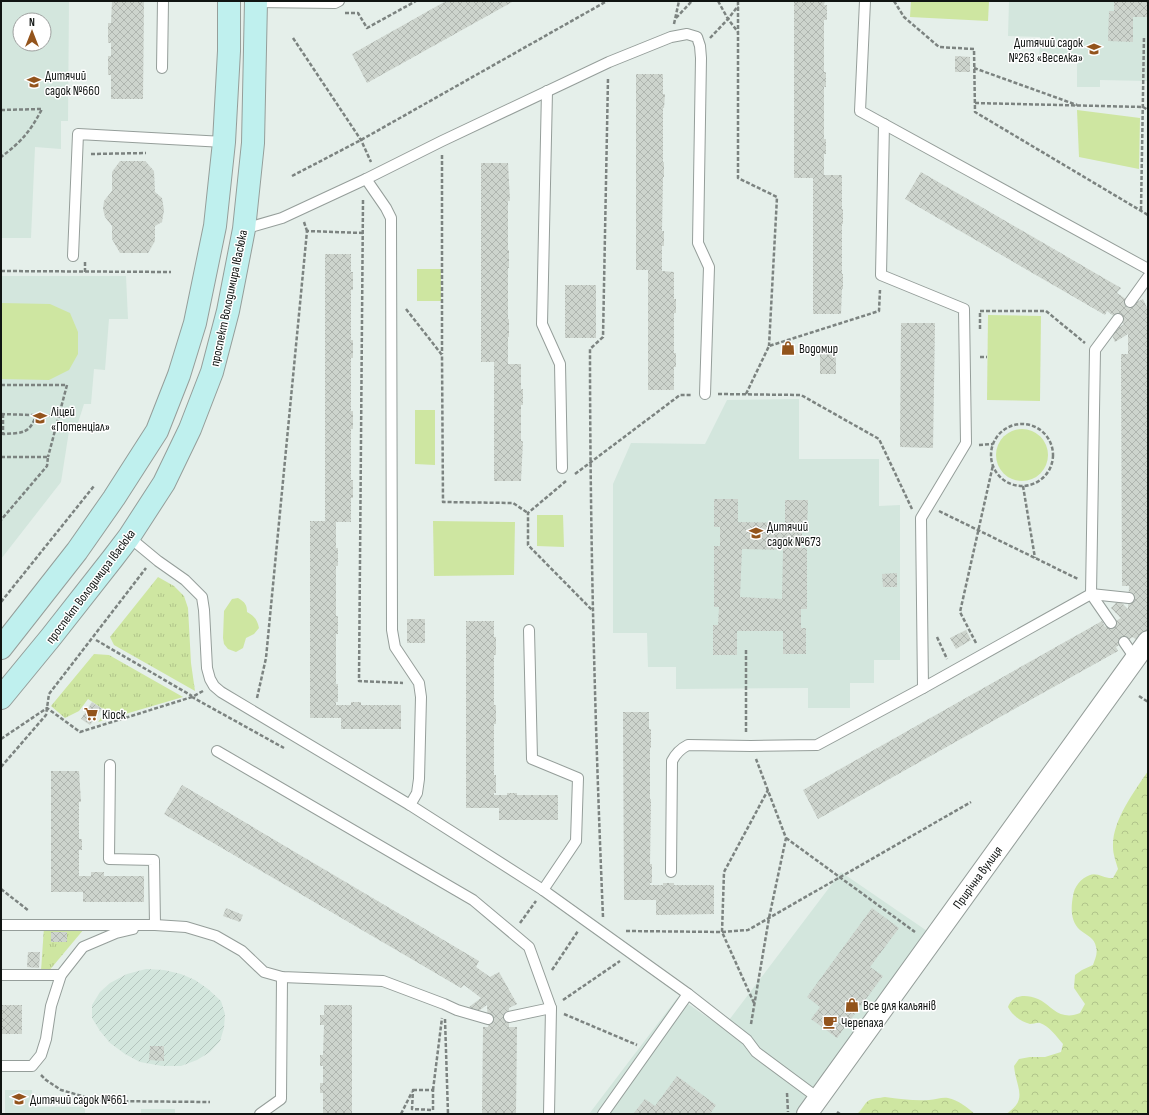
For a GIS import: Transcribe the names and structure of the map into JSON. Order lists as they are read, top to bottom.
{
  "streets": {
    "main road": ["проспект Володимира Івасюка"],
    "street": ["Прирічна вулиця"]
  },
  "places": {
    "school or university": [
      "Дитячий садок №263 «Веселка»",
      "Дитячий садок №660",
      "Ліцей «Потенціал»",
      "Дитячий садок №673",
      "Дитячий садок №661"
    ],
    "shop": ["Водомир", "Все для кальянів"],
    "supermarket": ["Кіоск"],
    "cafe": ["Черепаха"]
  },
  "north": "top"
}
